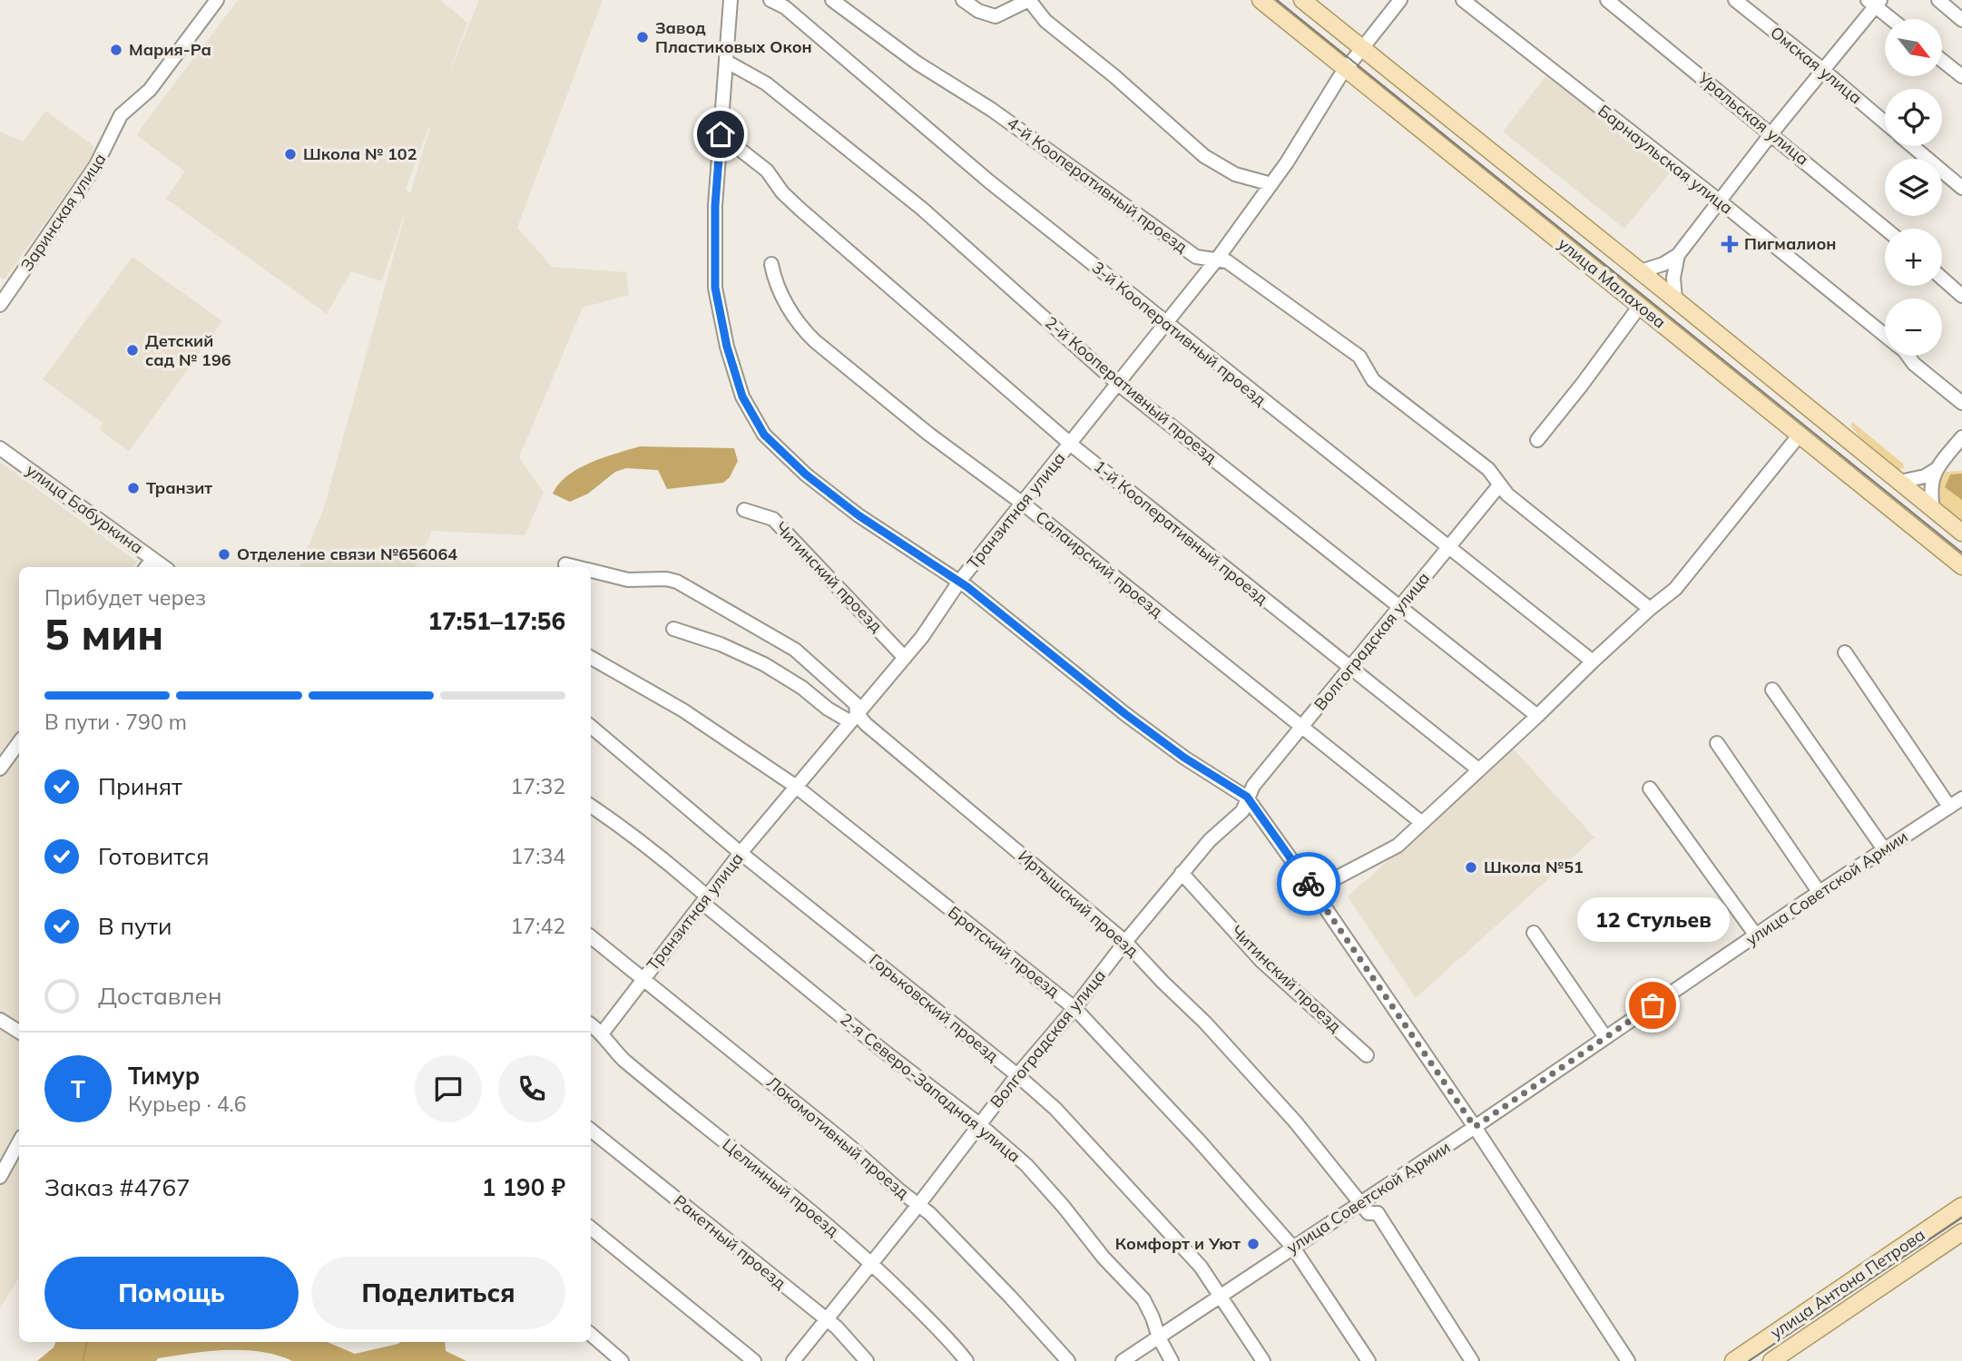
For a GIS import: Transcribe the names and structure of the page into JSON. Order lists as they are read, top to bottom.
{
  "streets": {
    "main road": ["улица Малахова", "улица Антона Петрова"],
    "street": [
      "Омская улица",
      "Уральская улица",
      "Барнаульская улица",
      "4-й Кооперативный проезд",
      "Заринская улица",
      "3-й Кооперативный проезд",
      "2-й Кооперативный проезд",
      "улица Бабуркина",
      "Транзитная улица",
      "1-й Кооперативный проезд",
      "Салаирский проезд",
      "Читинский проезд",
      "Волгоградская улица",
      "улица Советской Армии",
      "Иртышский проезд",
      "Братский проезд",
      "Горьковский проезд",
      "2-я Северо-Западная улица",
      "Локомотивный проезд",
      "Целинный проезд",
      "Ракетный проезд"
    ]
  },
  "crossings": [
    ["4-й Кооперативный проезд", "Транзитная улица"],
    ["4-й Кооперативный проезд", "Волгоградская улица"],
    ["улица Малахова", "Транзитная улица"],
    ["3-й Кооперативный проезд", "Транзитная улица"],
    ["3-й Кооперативный проезд", "Волгоградская улица"],
    ["2-й Кооперативный проезд", "Транзитная улица"],
    ["2-й Кооперативный проезд", "Волгоградская улица"],
    ["Транзитная улица", "1-й Кооперативный проезд"],
    ["Транзитная улица", "Салаирский проезд"],
    ["Транзитная улица", "Читинский проезд"],
    ["Транзитная улица", "Иртышский проезд"],
    ["Транзитная улица", "Братский проезд"],
    ["Транзитная улица", "Горьковский проезд"],
    ["Транзитная улица", "2-я Северо-Западная улица"],
    ["Транзитная улица", "Локомотивный проезд"],
    ["Транзитная улица", "Целинный проезд"],
    ["1-й Кооперативный проезд", "Волгоградская улица"],
    ["Салаирский проезд", "Волгоградская улица"],
    ["Читинский проезд", "Волгоградская улица"],
    ["Волгоградская улица", "Иртышский проезд"],
    ["Волгоградская улица", "Братский проезд"],
    ["Волгоградская улица", "Горьковский проезд"],
    ["Волгоградская улица", "2-я Северо-Западная улица"],
    ["Волгоградская улица", "Локомотивный проезд"],
    ["Волгоградская улица", "Целинный проезд"],
    ["Волгоградская улица", "Ракетный проезд"],
    ["улица Советской Армии", "Иртышский проезд"],
    ["улица Советской Армии", "Братский проезд"],
    ["улица Советской Армии", "Горьковский проезд"],
    ["улица Советской Армии", "2-я Северо-Западная улица"]
  ],
  "places": {
    "other": [
      "Завод Пластиковых Окон",
      "Мария-Ра",
      "Школа № 102",
      "Детский сад № 196",
      "Транзит",
      "Отделение связи №656064",
      "Школа №51",
      "12 Стульев",
      "Комфорт и Уют"
    ],
    "health": ["Пигмалион"]
  },
  "north": "bottom right",
  "page": {
    "map_buttons": ["+", "−"],
    "heading": ["5 мин", "Прибудет через", "17:51–17:56"],
    "panel": [
      "Тимур",
      "Курьер · 4.6",
      "Заказ #4767",
      "1 190 ₽"
    ],
    "bar": "В пути · 790 m",
    "list": [
      ["Принят", "17:32"],
      ["Готовится", "17:34"],
      ["В пути", "17:42"],
      "Доставлен"
    ],
    "bubble": "12 Стульев",
    "round": "Т",
    "buttons": ["Помощь", "Поделиться"]
  }
}
